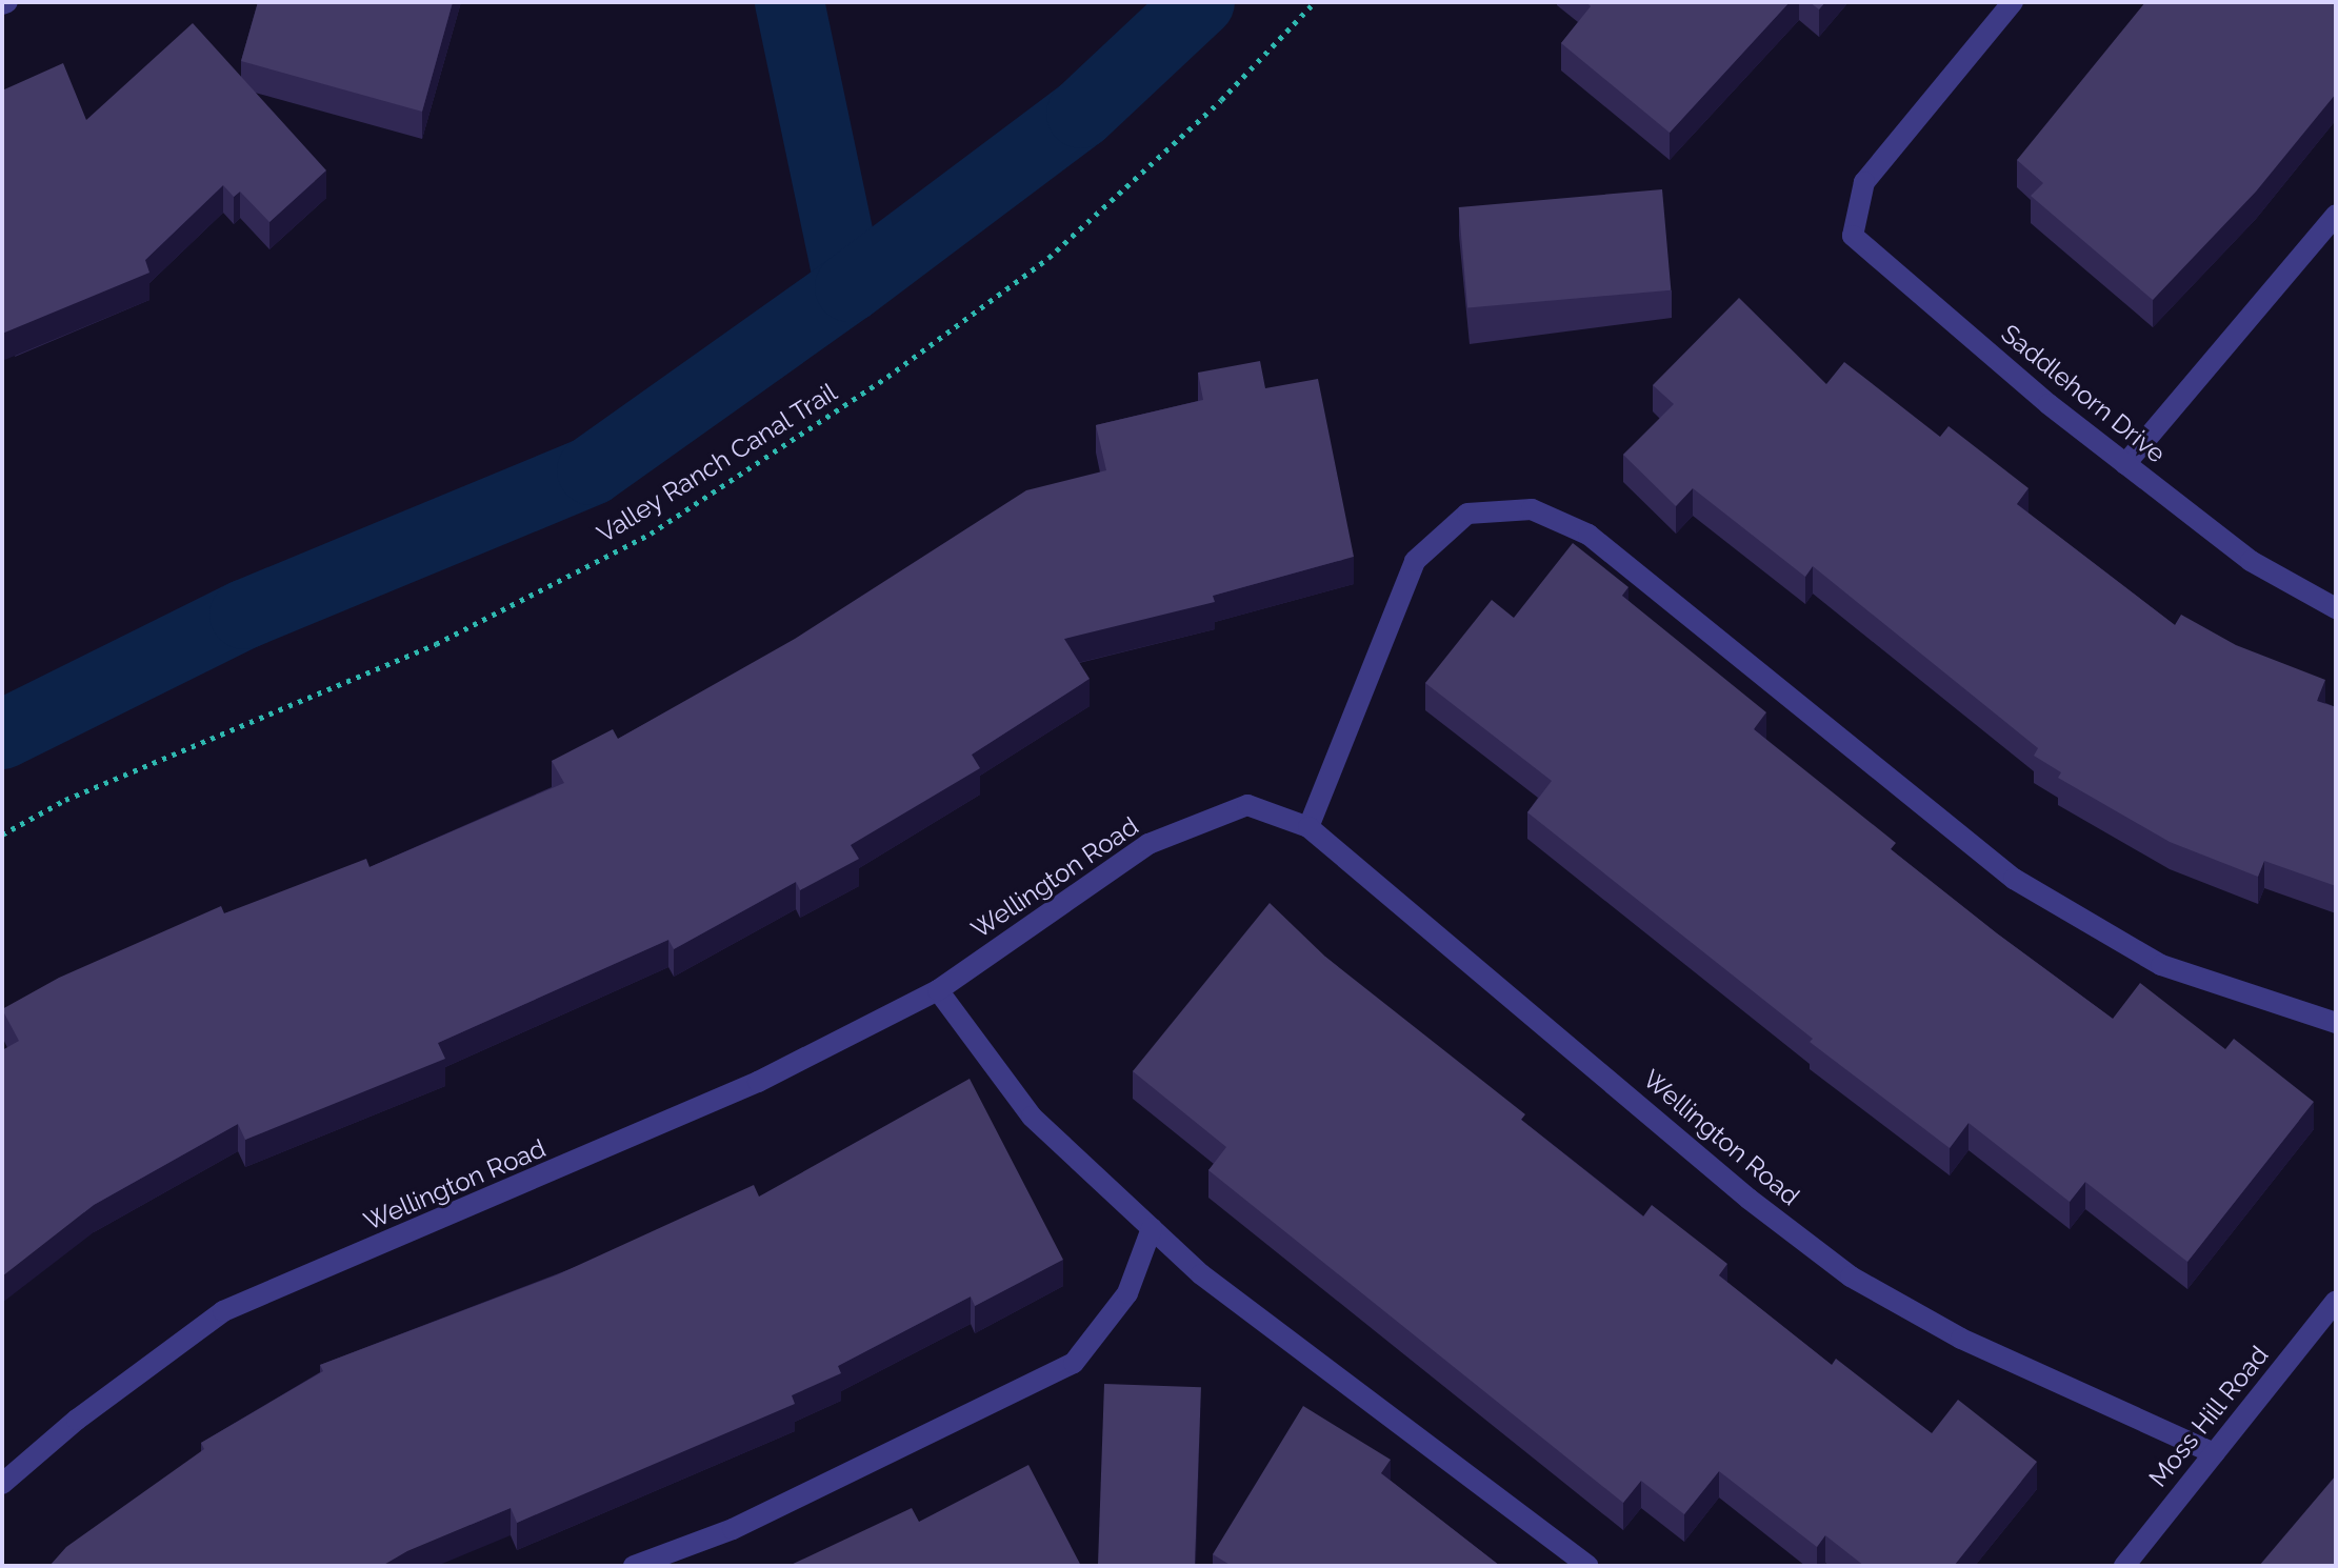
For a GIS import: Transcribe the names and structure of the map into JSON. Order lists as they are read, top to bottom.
{
  "streets": {
    "street": ["Saddlehorn Drive", "Wellington Road", "Moss Hill Road"],
    "path": ["Valley Ranch Canal Trail"]
  },
  "crossings": [
    ["Wellington Road", "Moss Hill Road"]
  ]
}
